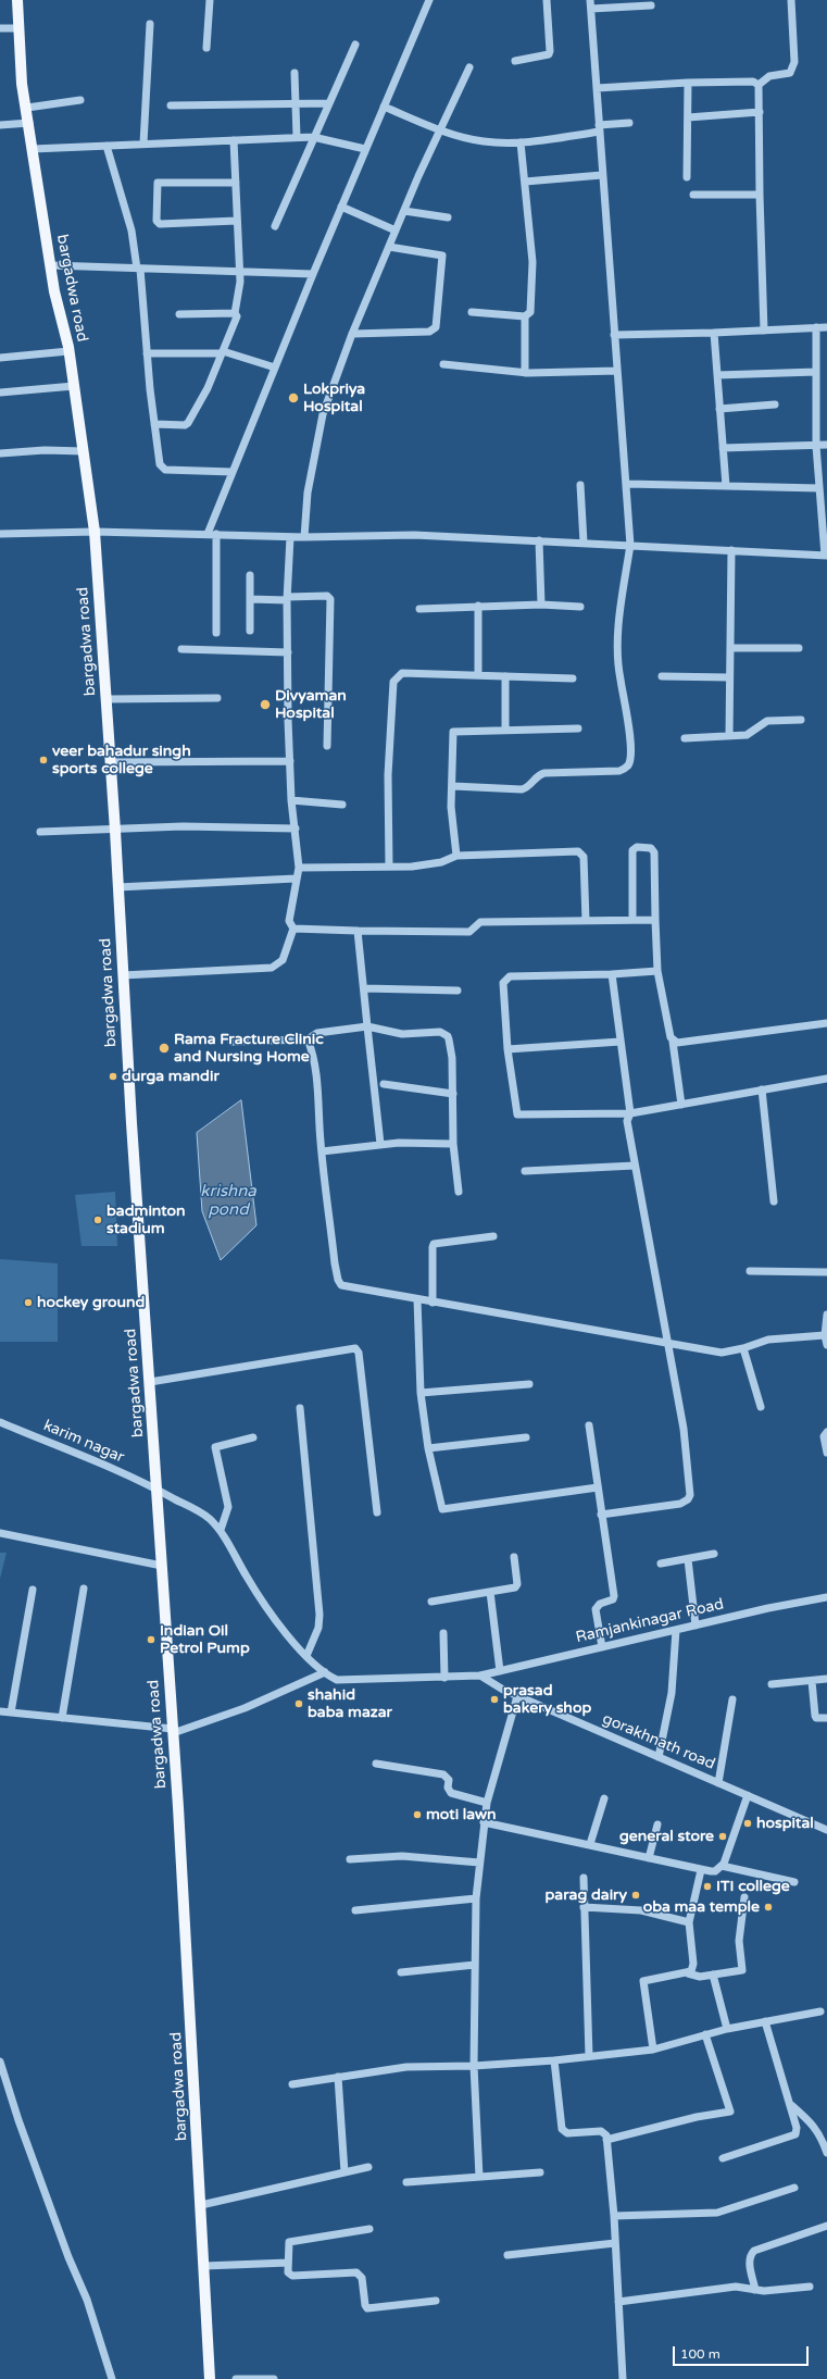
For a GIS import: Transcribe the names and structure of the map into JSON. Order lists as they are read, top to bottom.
{
  "streets": {
    "main road": ["bargadwa road"],
    "street": ["karim nagar", "Ramjankinagar Road", "gorakhnath road"]
  },
  "crossings": [
    ["bargadwa road", "karim nagar"],
    ["karim nagar", "Ramjankinagar Road"],
    ["Ramjankinagar Road", "gorakhnath road"]
  ],
  "water": ["krishna pond"],
  "places": [
    "Lokpriya Hospital",
    "Divyaman Hospital",
    "veer bahadur singh sports college",
    "Rama Fracture Clinic and Nursing Home",
    "durga mandir",
    "badminton stadium",
    "hockey ground",
    "Indian Oil Petrol Pump",
    "prasad bakery shop",
    "shahid baba mazar",
    "moti lawn",
    "hospital",
    "general store",
    "ITI college",
    "parag dairy",
    "oba maa temple"
  ],
  "scale_bar": "100 m"
}
